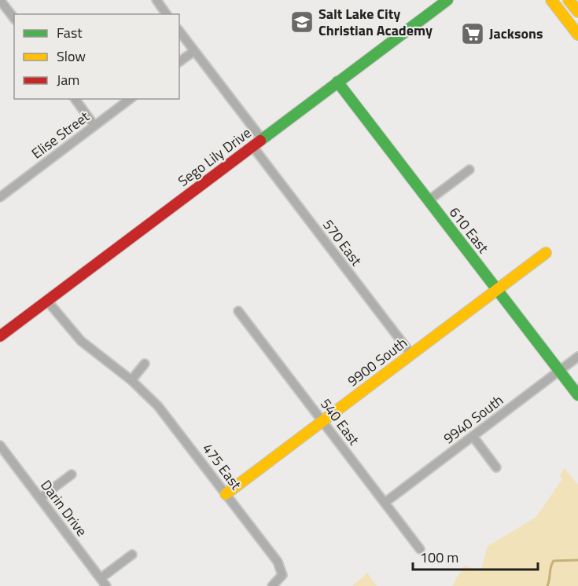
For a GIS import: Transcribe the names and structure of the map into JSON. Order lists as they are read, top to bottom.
{
  "streets": {
    "street": [
      "Elise Street",
      "Sego Lily Drive",
      "610 East",
      "570 East",
      "9900 South",
      "9940 South",
      "540 East",
      "475 East",
      "Darin Drive"
    ]
  },
  "crossings": [
    ["Sego Lily Drive", "610 East"],
    ["Sego Lily Drive", "570 East"],
    ["Sego Lily Drive", "475 East"],
    ["610 East", "9900 South"],
    ["610 East", "9940 South"],
    ["570 East", "9900 South"],
    ["9900 South", "540 East"],
    ["9900 South", "475 East"],
    ["9940 South", "540 East"]
  ],
  "places": {
    "school or university": ["Salt Lake City Christian Academy"],
    "supermarket": ["Jacksons"]
  },
  "legend": ["Fast", "Slow", "Jam"],
  "scale_bar": "100 m"
}
